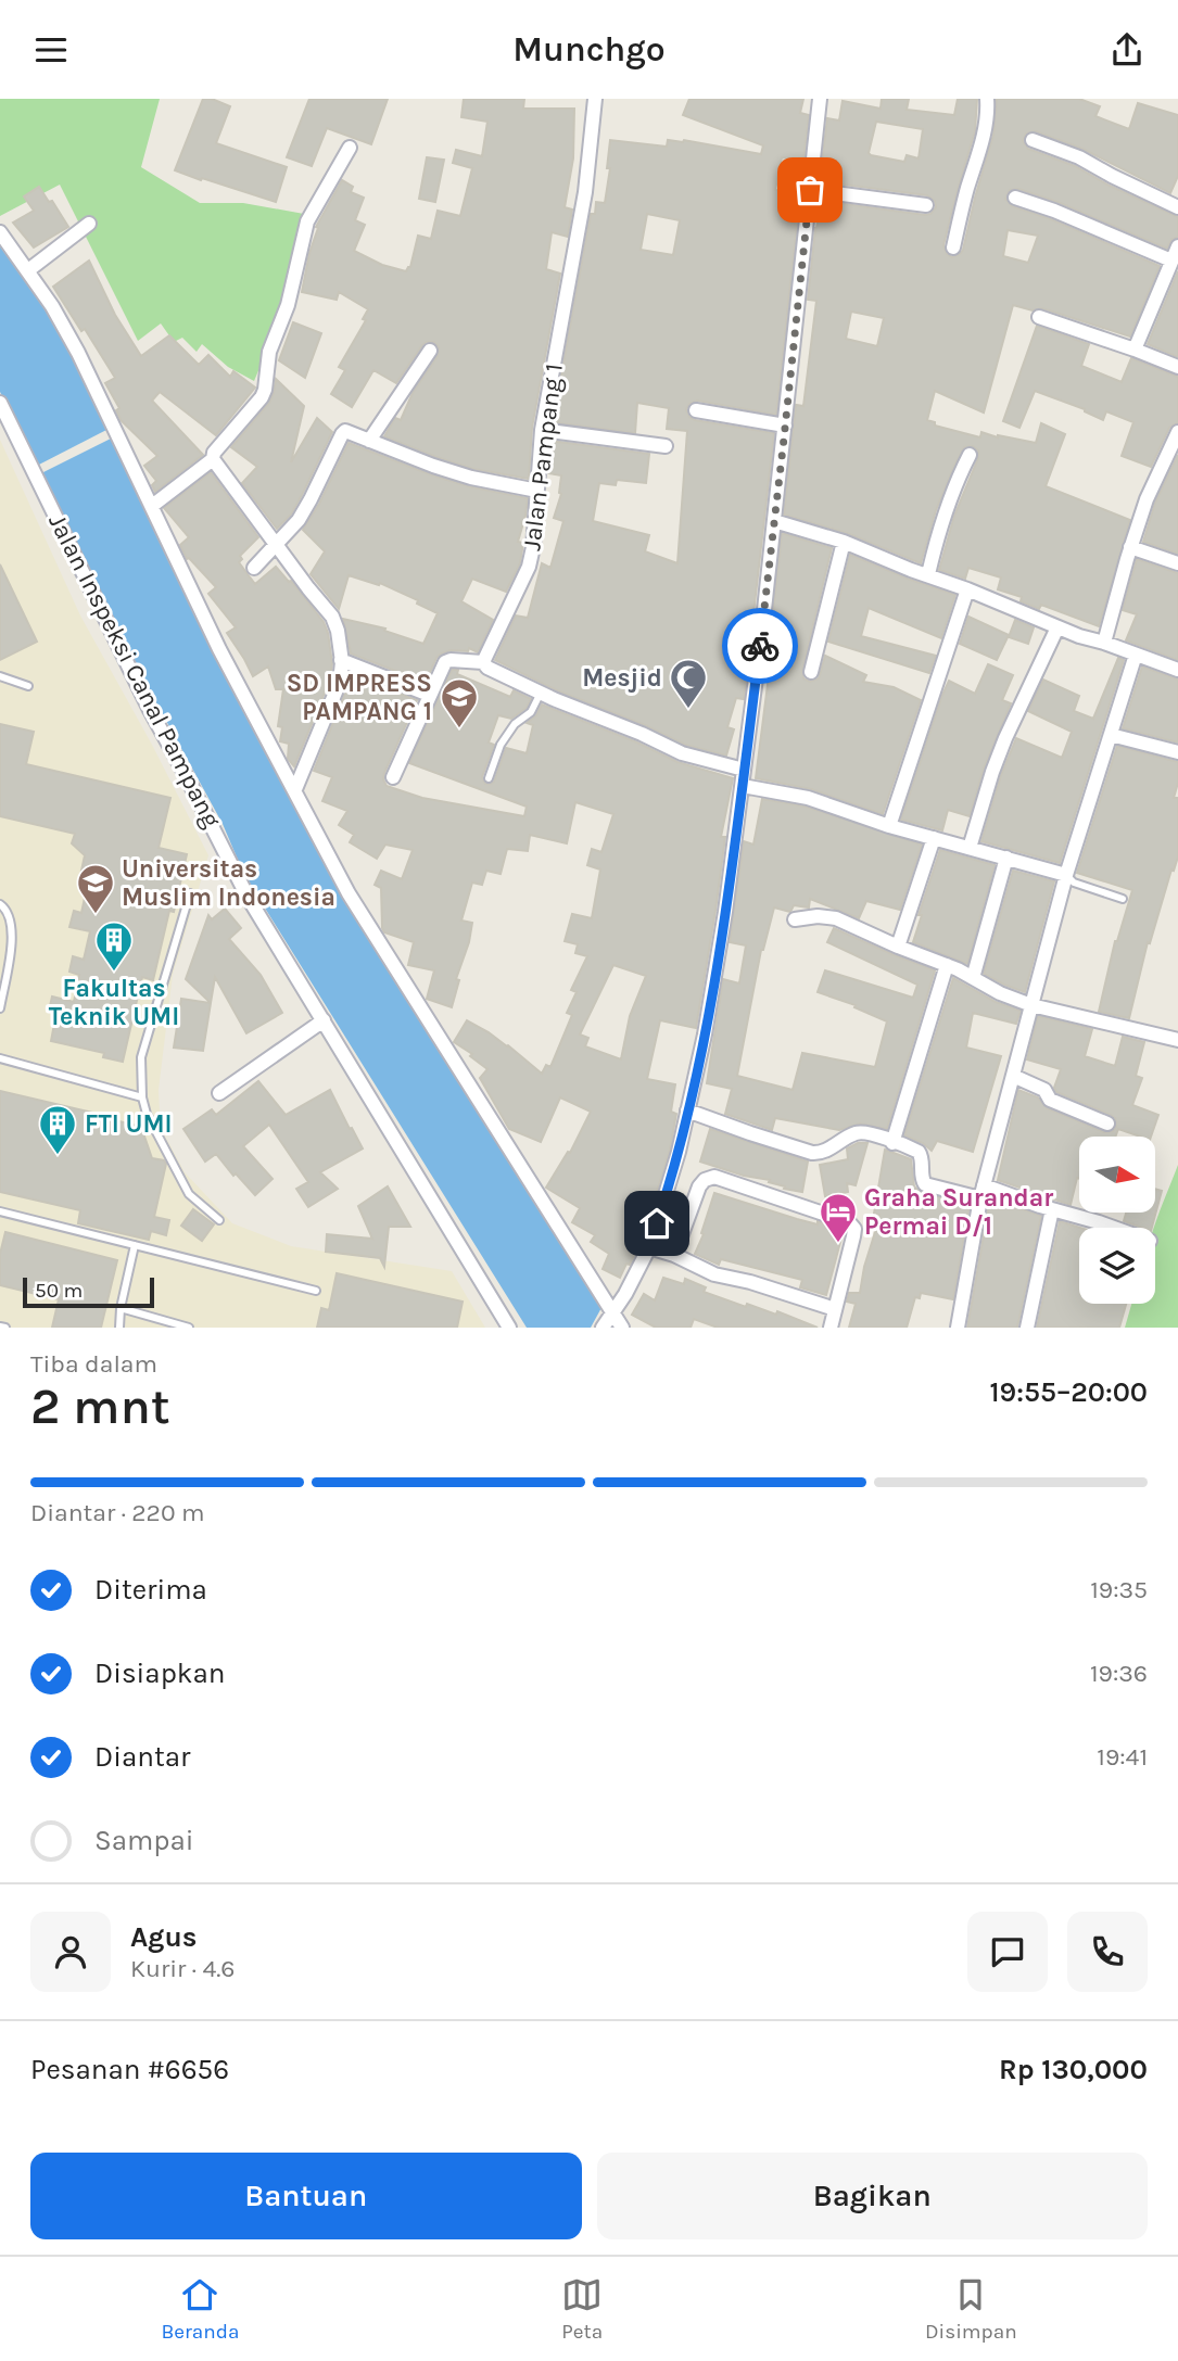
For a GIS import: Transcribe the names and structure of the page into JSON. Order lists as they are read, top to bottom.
{
  "streets": {
    "street": ["Jalan Pampang 1", "Jalan Inspeksi Canal Pampang"]
  },
  "places": {
    "mosque": ["Mesjid"],
    "school or university": ["SD IMPRESS PAMPANG 1", "Universitas Muslim Indonesia"],
    "building": ["Fakultas Teknik UMI", "FTI UMI"],
    "hotel": ["Graha Surandar Permai D/1"]
  },
  "scale_bar": "50 m",
  "north": "right",
  "page": {
    "header": "Munchgo",
    "scale": "50 m",
    "heading": ["2 mnt", "Tiba dalam", "19:55–20:00"],
    "panel": [
      "Agus",
      "Kurir · 4.6",
      "Pesanan #6656",
      "Rp 130,000"
    ],
    "bar": "Diantar · 220 m",
    "list": [
      ["Diterima", "19:35"],
      ["Disiapkan", "19:36"],
      ["Diantar", "19:41"],
      "Sampai"
    ],
    "buttons": ["Bantuan", "Bagikan"],
    "tabs": ["Beranda", "Peta", "Disimpan"]
  }
}
